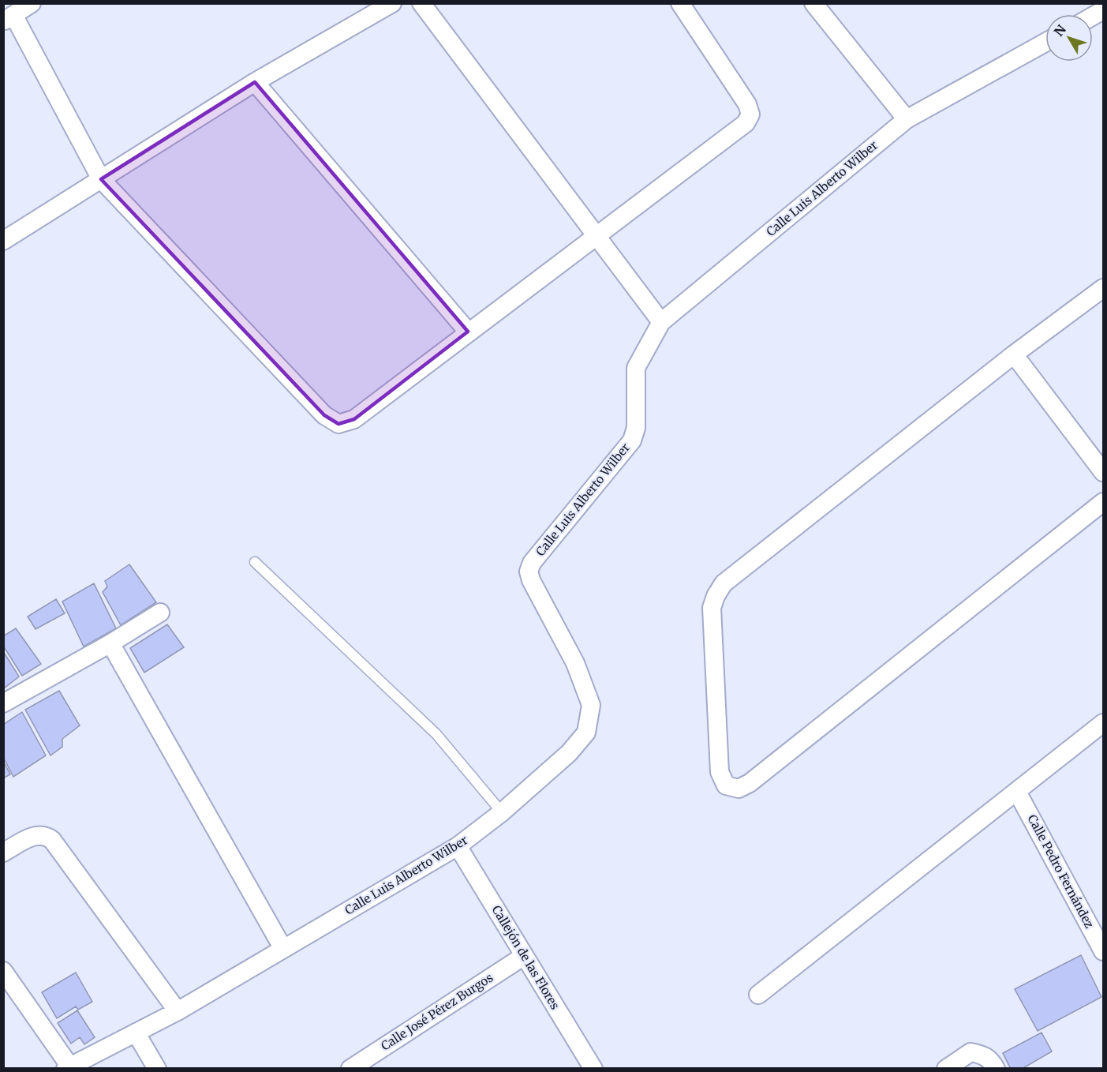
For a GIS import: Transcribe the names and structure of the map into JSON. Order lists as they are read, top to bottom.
{
  "streets": {
    "street": [
      "Calle Luis Alberto Wilber",
      "Calle Pedro Fernández",
      "Callejón de las Flores",
      "Calle José Pérez Burgos"
    ]
  },
  "crossings": [
    ["Calle Luis Alberto Wilber", "Callejón de las Flores"],
    ["Callejón de las Flores", "Calle José Pérez Burgos"]
  ],
  "north": "top left"
}
